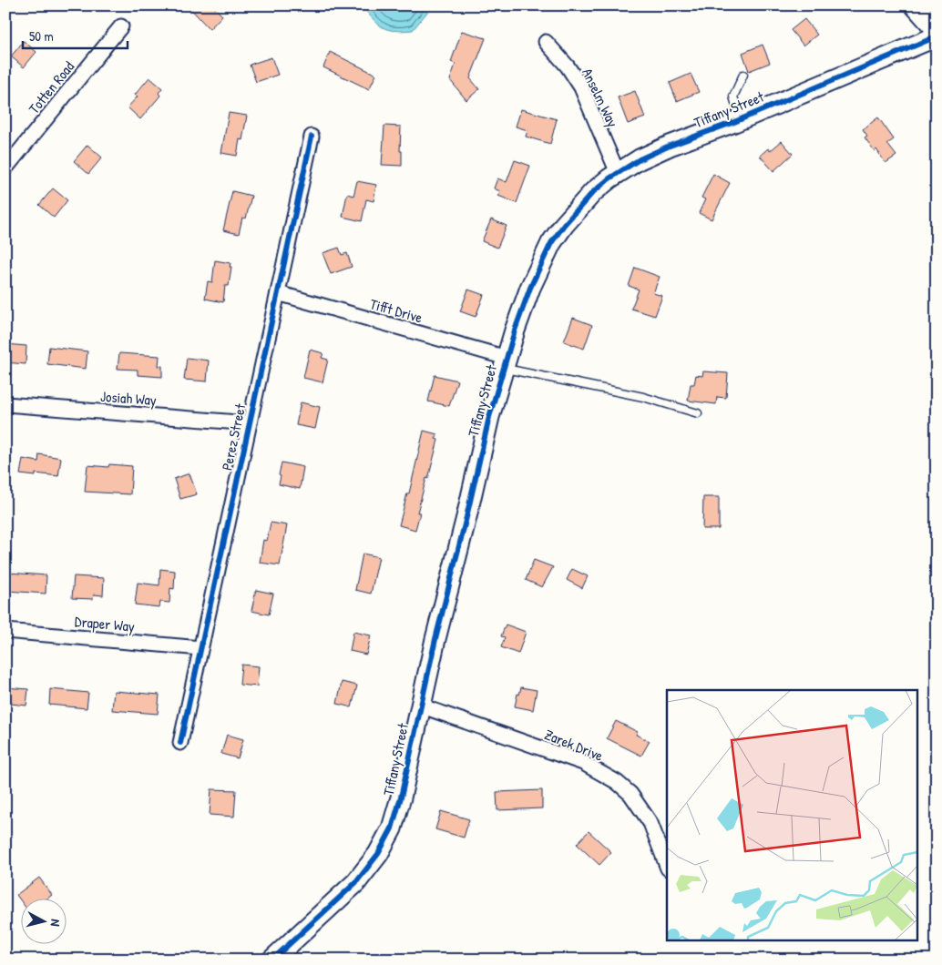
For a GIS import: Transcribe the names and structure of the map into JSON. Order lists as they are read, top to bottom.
{
  "streets": {
    "street": [
      "Totten Road",
      "Anselm Way",
      "Tiffany Street",
      "Tifft Drive",
      "Josiah Way",
      "Perez Street",
      "Draper Way",
      "Zarek Drive"
    ]
  },
  "crossings": [
    ["Anselm Way", "Tiffany Street"],
    ["Tiffany Street", "Tifft Drive"],
    ["Tiffany Street", "Zarek Drive"],
    ["Tifft Drive", "Perez Street"],
    ["Josiah Way", "Perez Street"],
    ["Perez Street", "Draper Way"]
  ],
  "scale_bar": "50 m",
  "north": "right"
}
